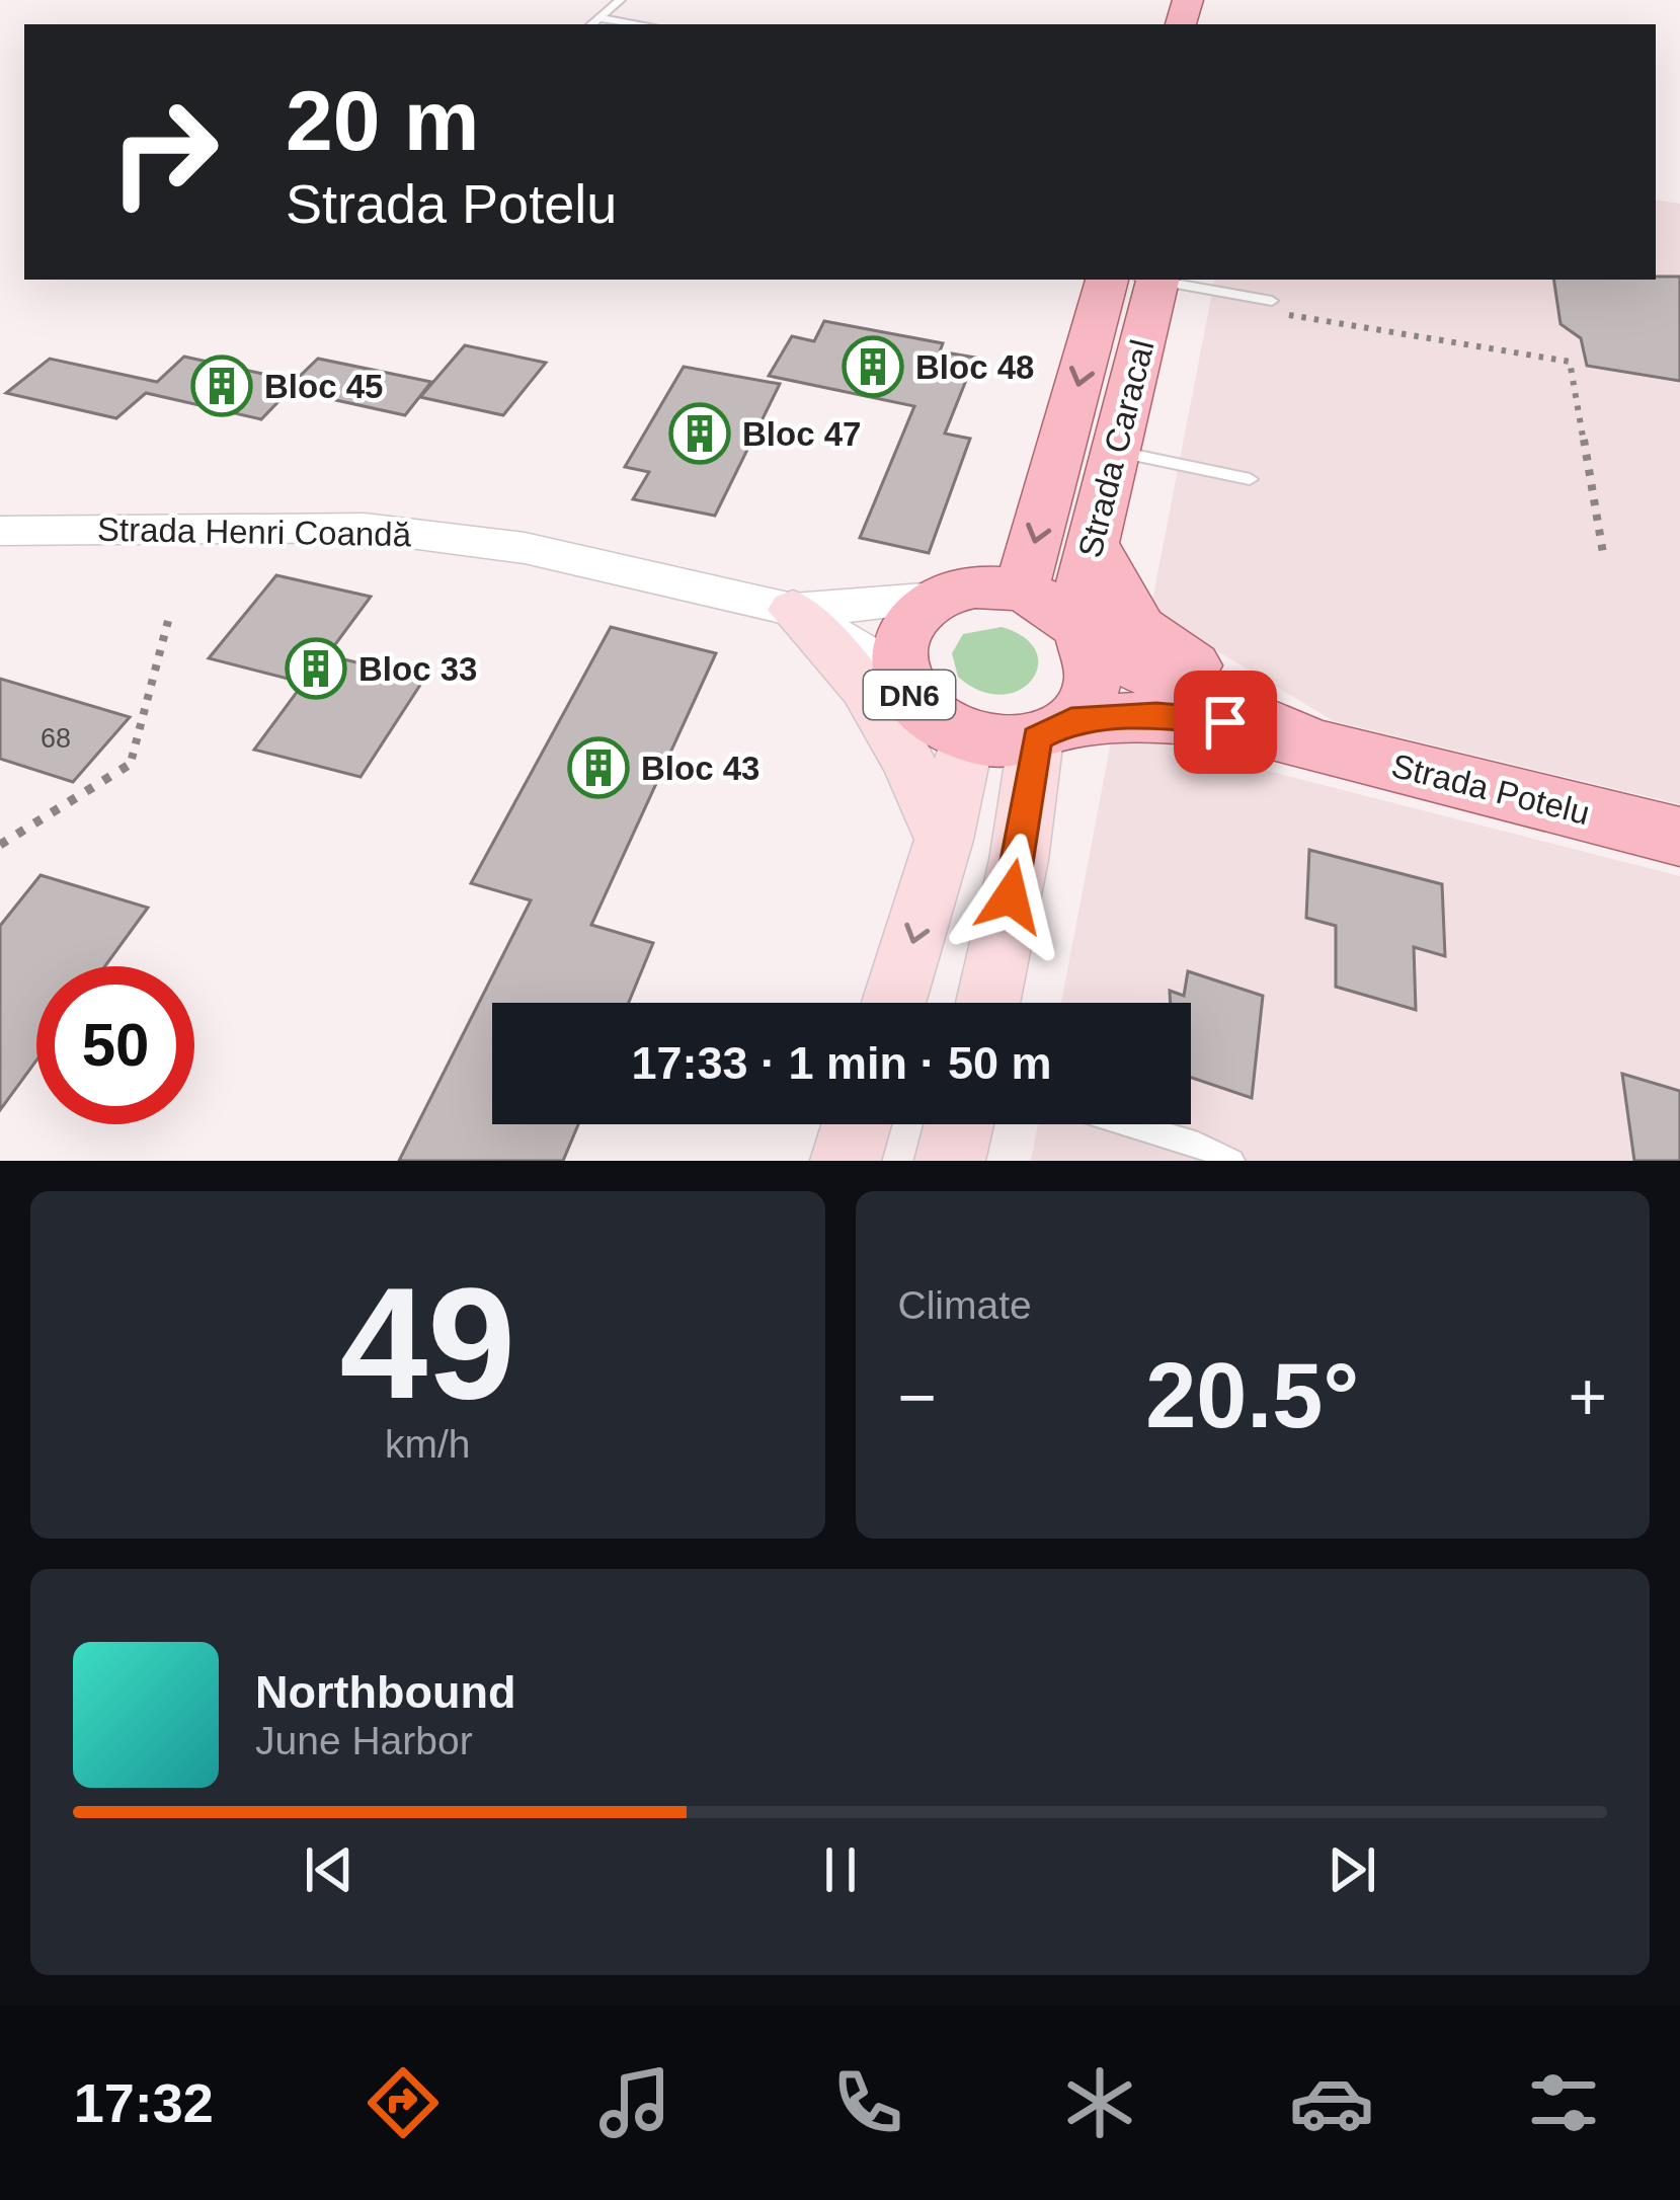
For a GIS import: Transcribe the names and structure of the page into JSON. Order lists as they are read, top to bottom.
{
  "streets": {
    "main road": ["Strada Caracal", "DN6", "Strada Potelu"],
    "street": ["Strada Henri Coandă"]
  },
  "crossings": [
    ["Strada Caracal", "Strada Henri Coandă"],
    ["Strada Caracal", "DN6"],
    ["Strada Caracal", "Strada Potelu"],
    ["Strada Henri Coandă", "DN6"],
    ["Strada Henri Coandă", "Strada Potelu"],
    ["DN6", "Strada Potelu"]
  ],
  "places": {
    "building": [
      "Bloc 48",
      "Bloc 45",
      "Bloc 47",
      "Bloc 33",
      "Bloc 43"
    ]
  },
  "house_numbers": ["68"],
  "page": {
    "turn": ["20 m", "Strada Potelu"],
    "limit": "50",
    "trip": "17:33 · 1 min · 50 m",
    "tile": [
      ["49", "km/h"],
      "Climate"
    ],
    "heat": ["−", "20.5°", "+"],
    "song": ["Northbound", "June Harbor"],
    "tabs": "17:32"
  }
}
